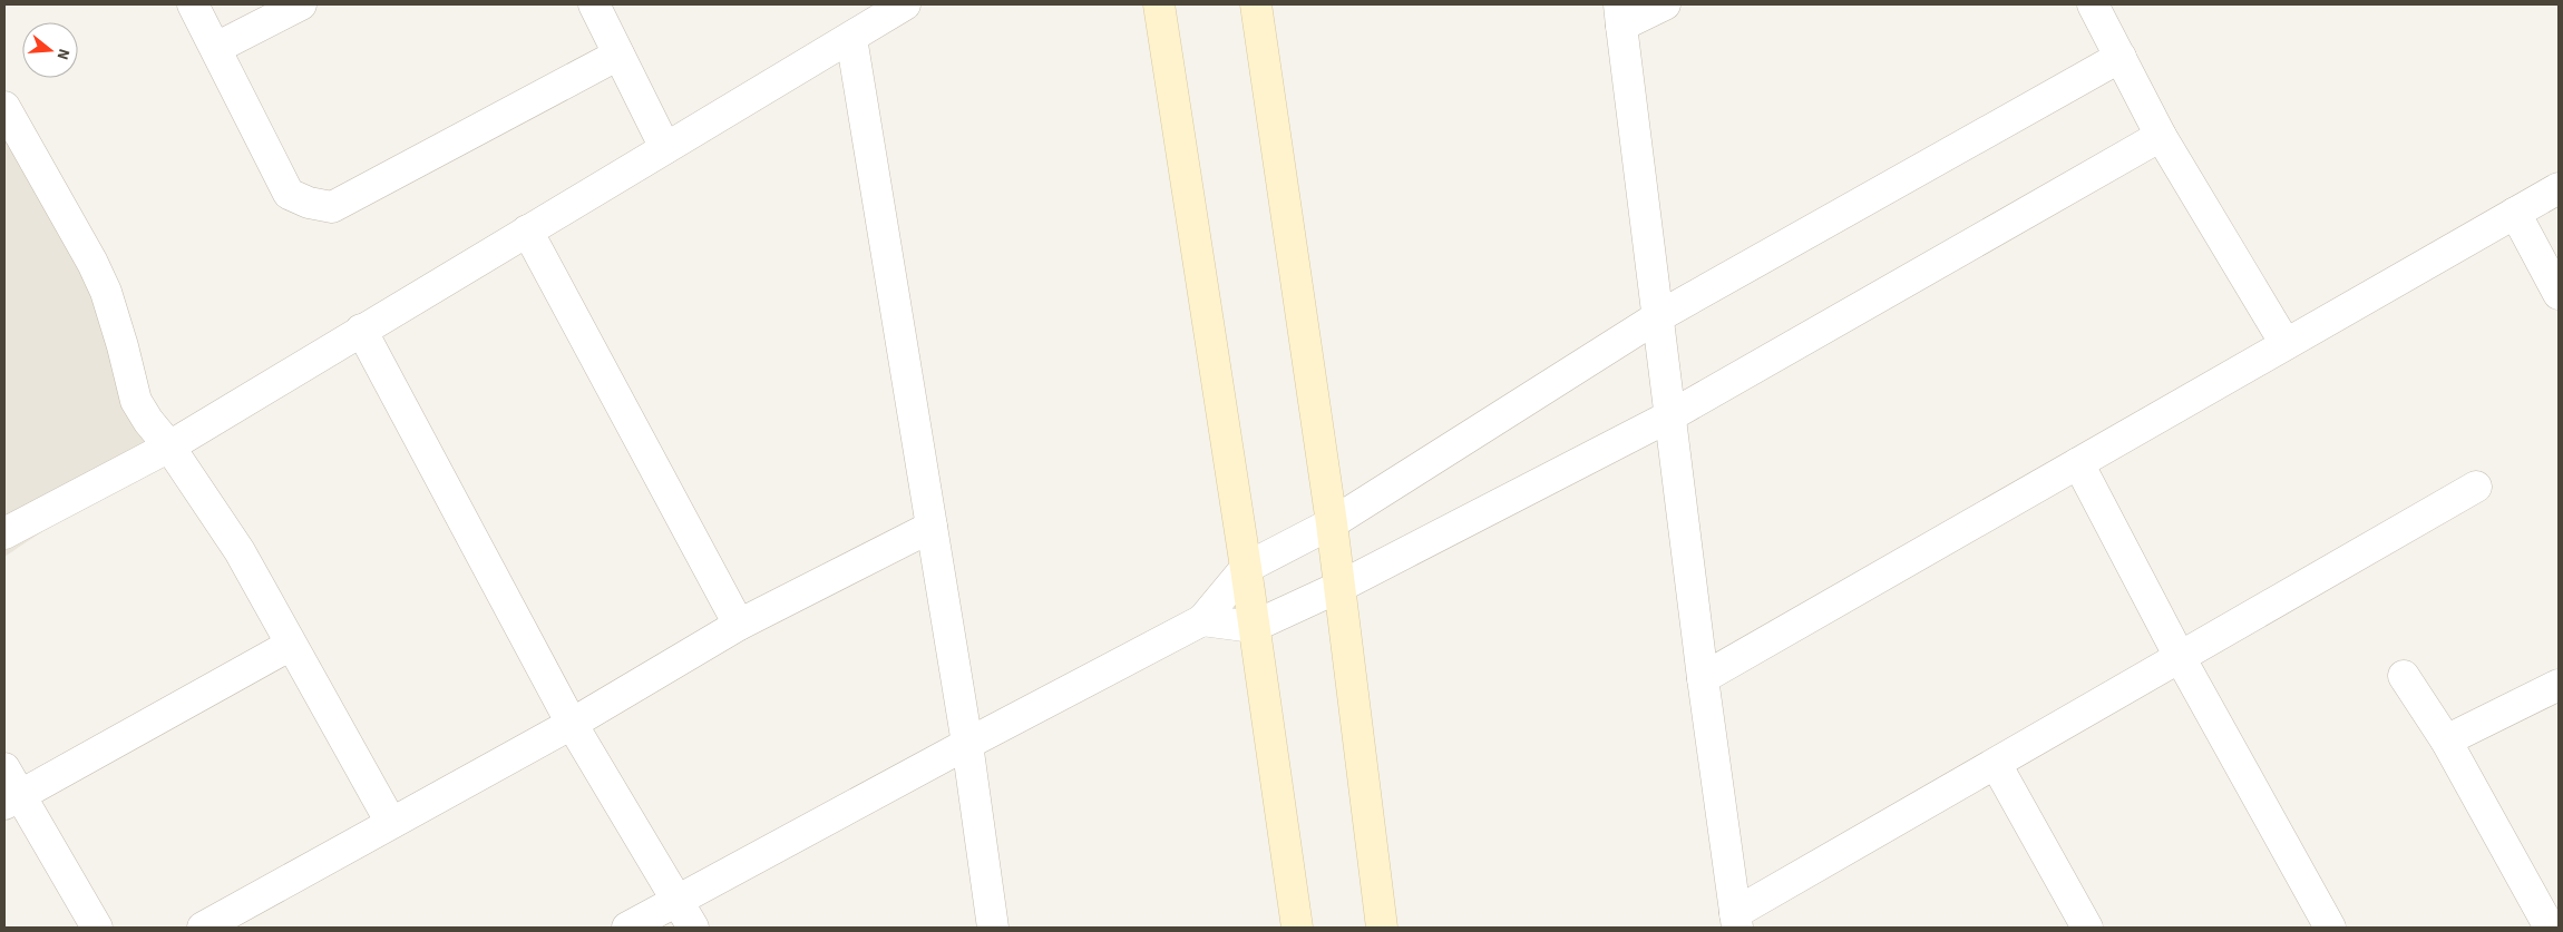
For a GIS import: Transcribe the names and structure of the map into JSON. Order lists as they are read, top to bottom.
{
  "north": "right"
}
